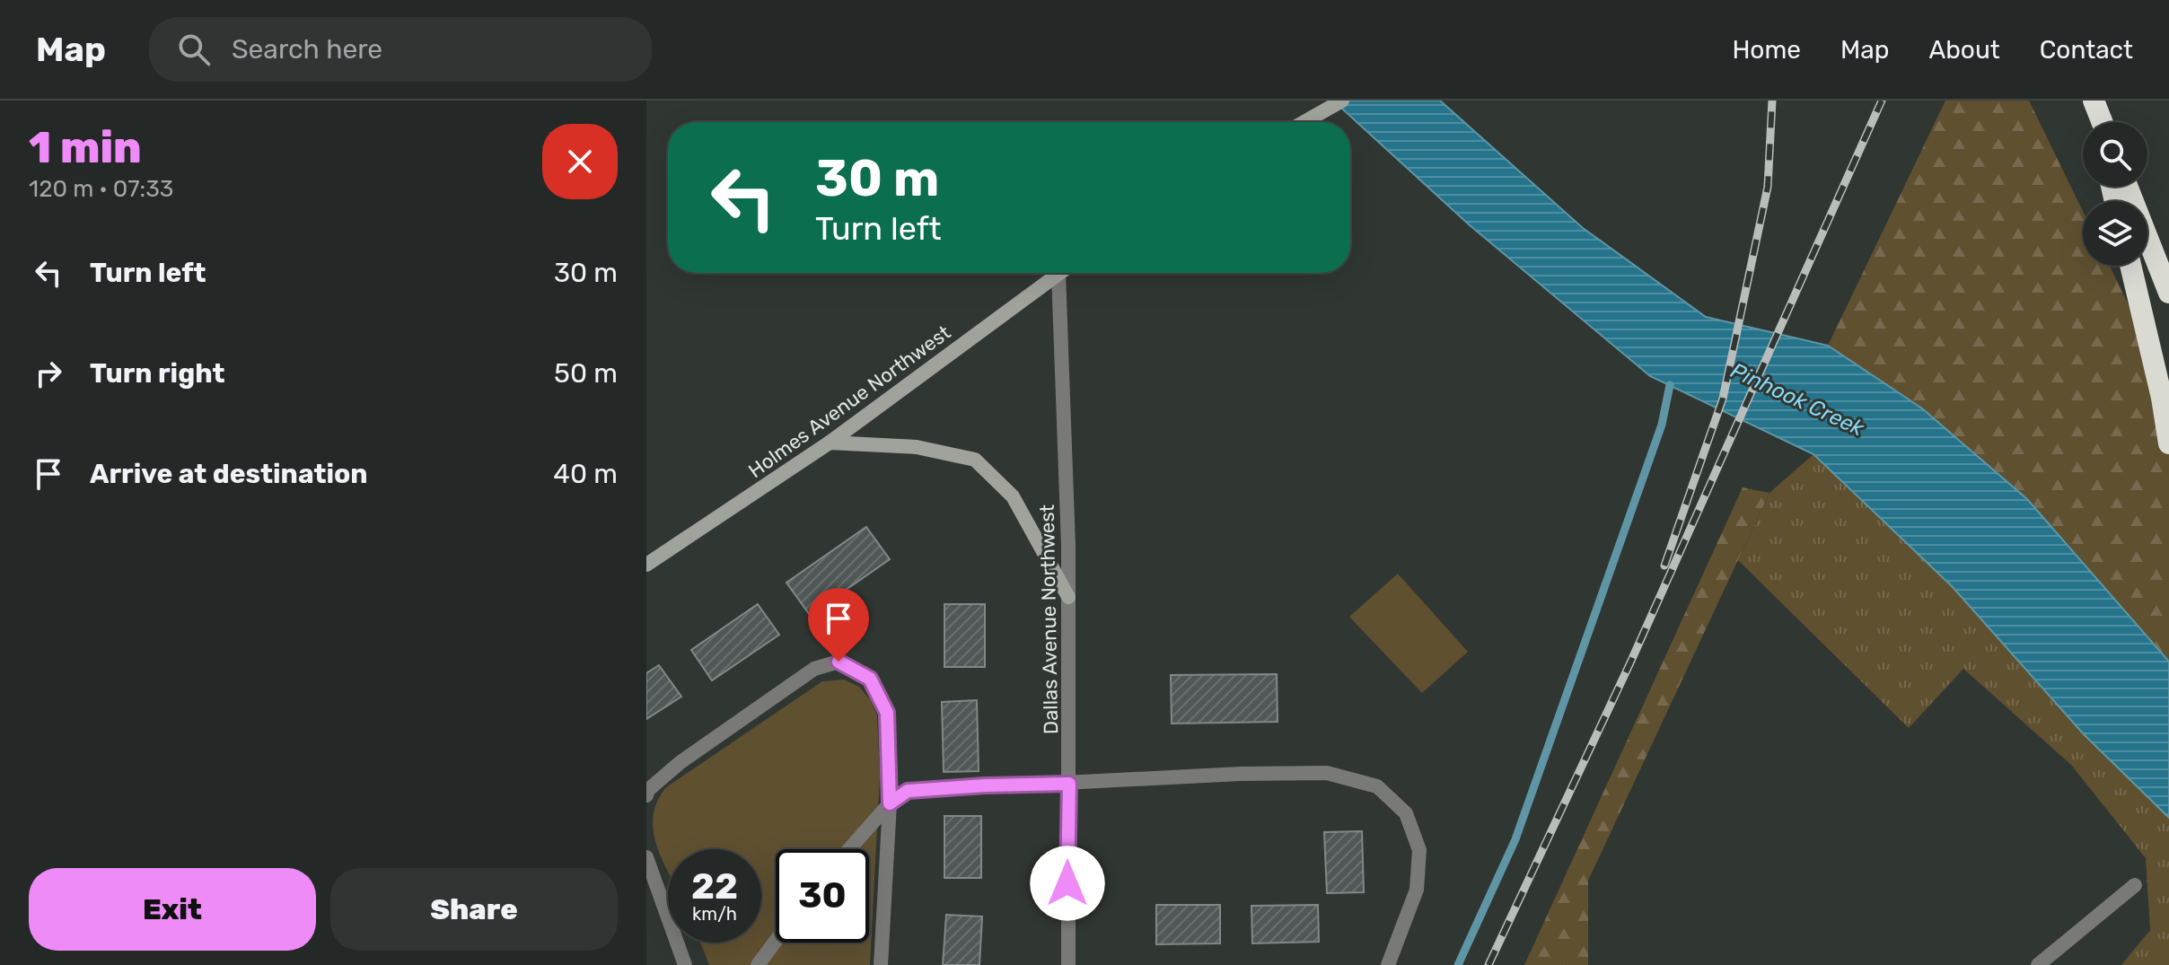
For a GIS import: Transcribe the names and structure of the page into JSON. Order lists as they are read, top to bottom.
{
  "streets": {
    "main road": ["Holmes Avenue Northwest"],
    "street": ["Dallas Avenue Northwest"]
  },
  "crossings": [
    ["Holmes Avenue Northwest", "Dallas Avenue Northwest"]
  ],
  "water": ["Pinhook Creek"],
  "page": {
    "header": "Map",
    "search": "Search here",
    "nav": [
      "Home",
      "Map",
      "About",
      "Contact"
    ],
    "heading": ["1 min", "120 m · 07:33"],
    "turn": ["30 m", "Turn left"],
    "list": [
      {
        "name": "Turn left",
        "value": "30 m"
      },
      {
        "name": "Turn right",
        "value": "50 m"
      },
      {
        "name": "Arrive at destination",
        "value": "40 m"
      }
    ],
    "speed": "22 km/h",
    "limit": "30",
    "buttons": ["Exit", "Share"]
  }
}
